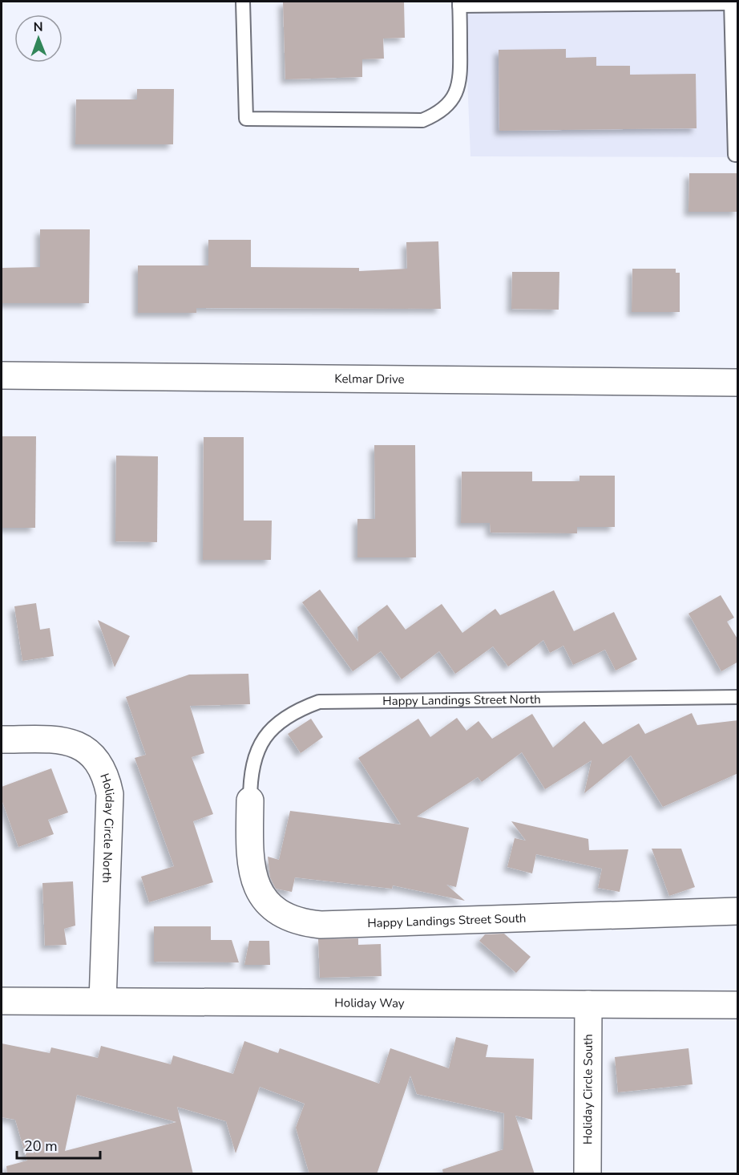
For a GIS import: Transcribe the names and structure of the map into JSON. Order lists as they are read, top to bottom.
{
  "streets": {
    "street": [
      "Kelmar Drive",
      "Holiday Circle North",
      "Happy Landings Street South",
      "Holiday Way",
      "Holiday Circle South"
    ],
    "lane": ["Happy Landings Street North"]
  },
  "crossings": [
    ["Happy Landings Street North", "Happy Landings Street South"],
    ["Holiday Circle North", "Holiday Way"],
    ["Holiday Way", "Holiday Circle South"]
  ],
  "scale_bar": "20 m",
  "north": "top"
}
